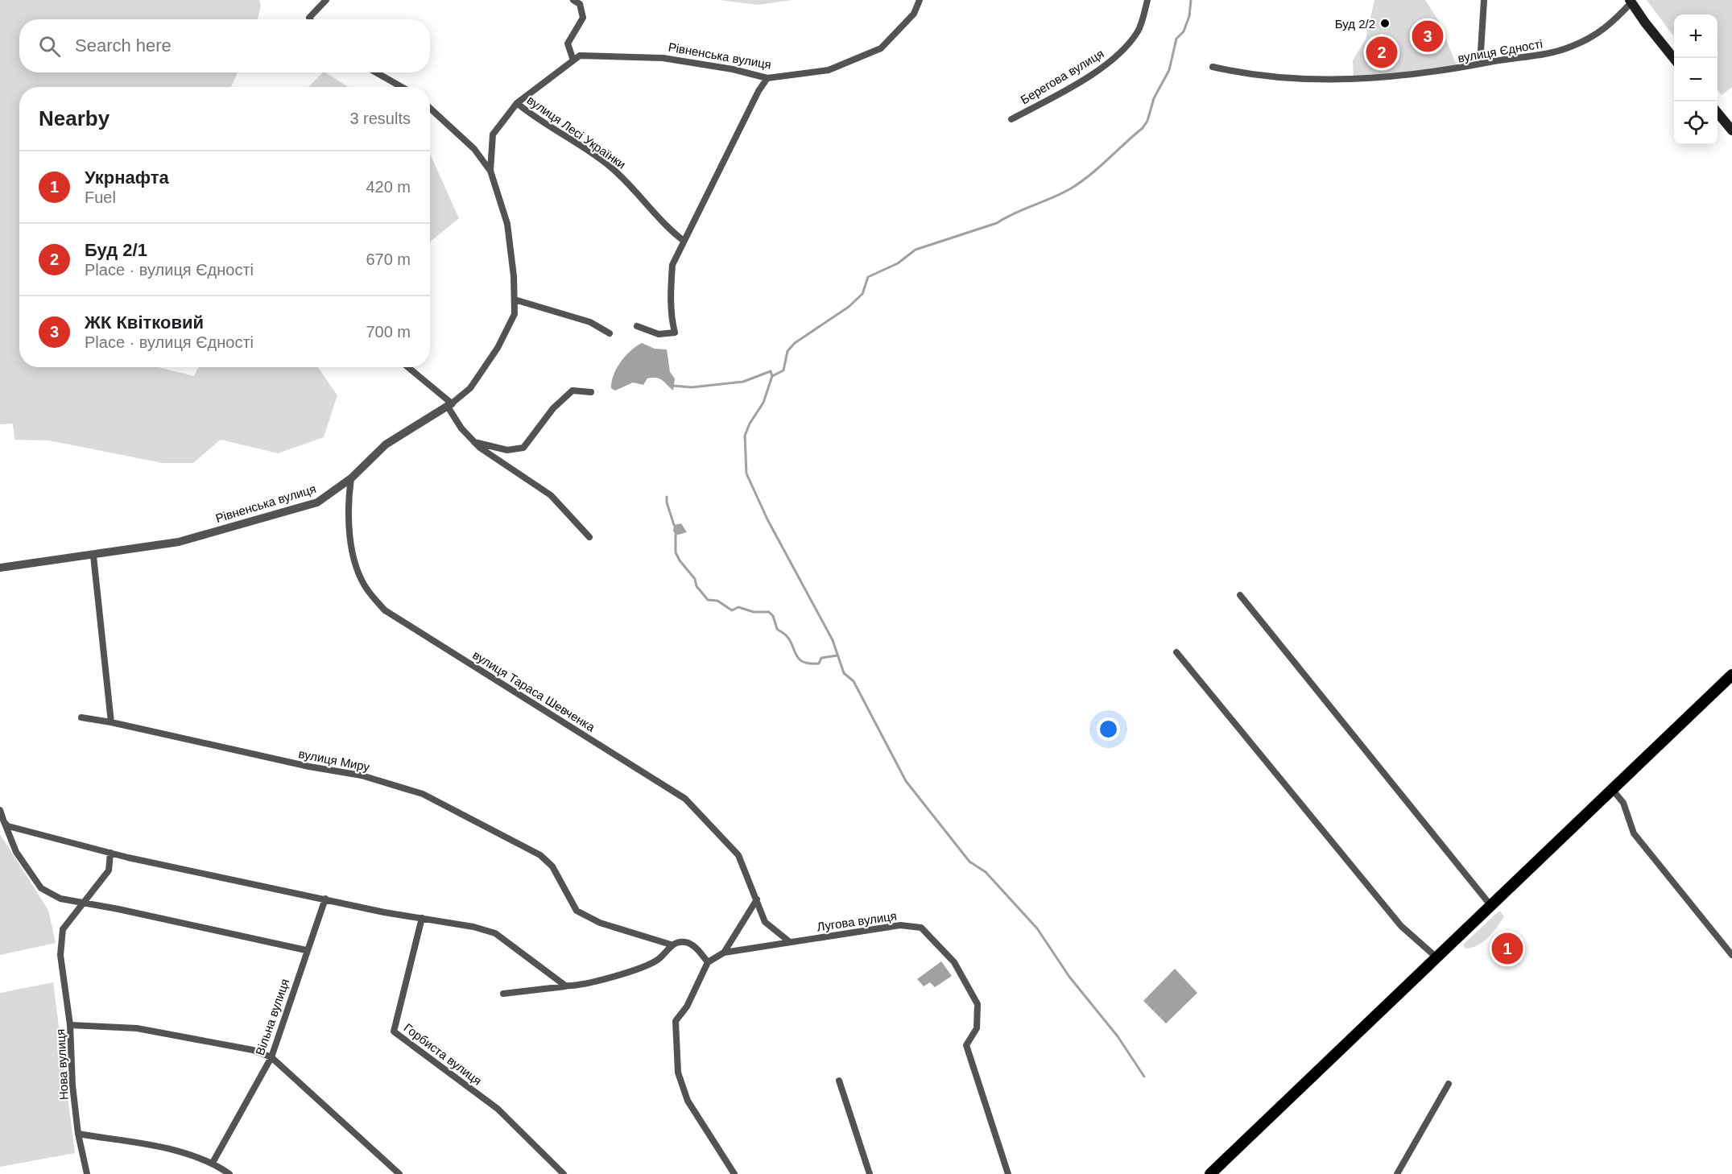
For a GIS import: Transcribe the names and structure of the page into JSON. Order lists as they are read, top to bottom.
{
  "streets": {
    "street": [
      "вулиця Єдності",
      "Рівненська вулиця",
      "Берегова вулиця",
      "вулиця Лесі Українки",
      "вулиця Тараса Шевченка",
      "вулиця Миру",
      "Лугова вулиця",
      "Вільна вулиця",
      "Горбиста вулиця",
      "Нова вулиця"
    ]
  },
  "crossings": [
    ["Рівненська вулиця", "вулиця Лесі Українки"],
    ["Рівненська вулиця", "вулиця Тараса Шевченка"],
    ["вулиця Тараса Шевченка", "Лугова вулиця"]
  ],
  "places": ["Буд 2/2"],
  "page": {
    "map_buttons": ["+", "−"],
    "pins": ["3", "2", "1"],
    "search": "Search here",
    "heading": ["Nearby", "3 results"],
    "list": [
      {
        "mark": "1",
        "name": "Укрнафта",
        "note": "Fuel",
        "value": "420 m"
      },
      {
        "mark": "2",
        "name": "Буд 2/1",
        "note": "Place · вулиця Єдності",
        "value": "670 m"
      },
      {
        "mark": "3",
        "name": "ЖК Квітковий",
        "note": "Place · вулиця Єдності",
        "value": "700 m"
      }
    ]
  }
}
